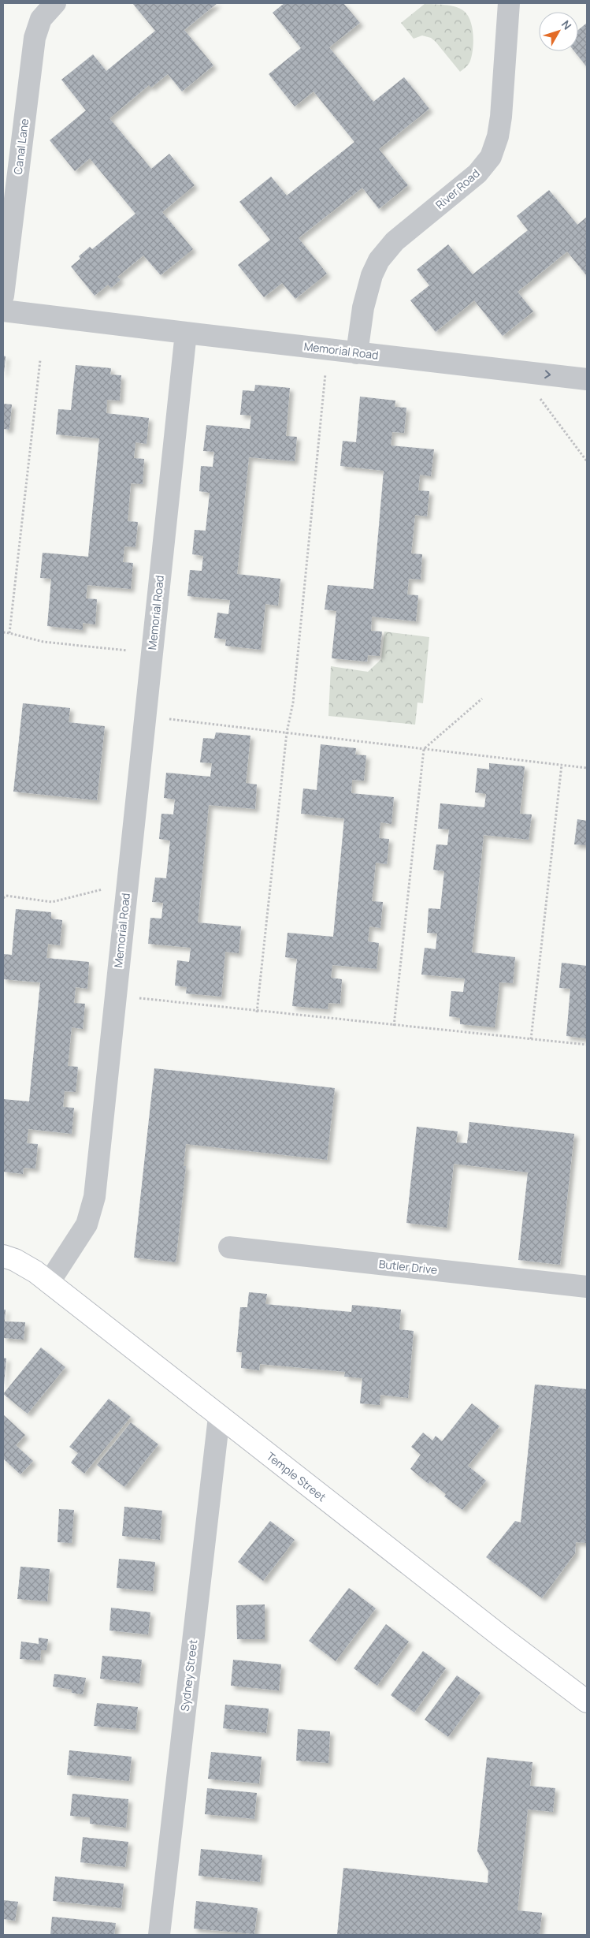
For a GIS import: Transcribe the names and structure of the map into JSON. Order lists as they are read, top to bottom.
{
  "streets": {
    "street": [
      "Canal Lane",
      "River Road",
      "Memorial Road",
      "Butler Drive",
      "Temple Street",
      "Sydney Street"
    ]
  },
  "crossings": [
    ["River Road", "Memorial Road"],
    ["Memorial Road", "Temple Street"],
    ["Temple Street", "Sydney Street"]
  ],
  "north": "top right"
}
